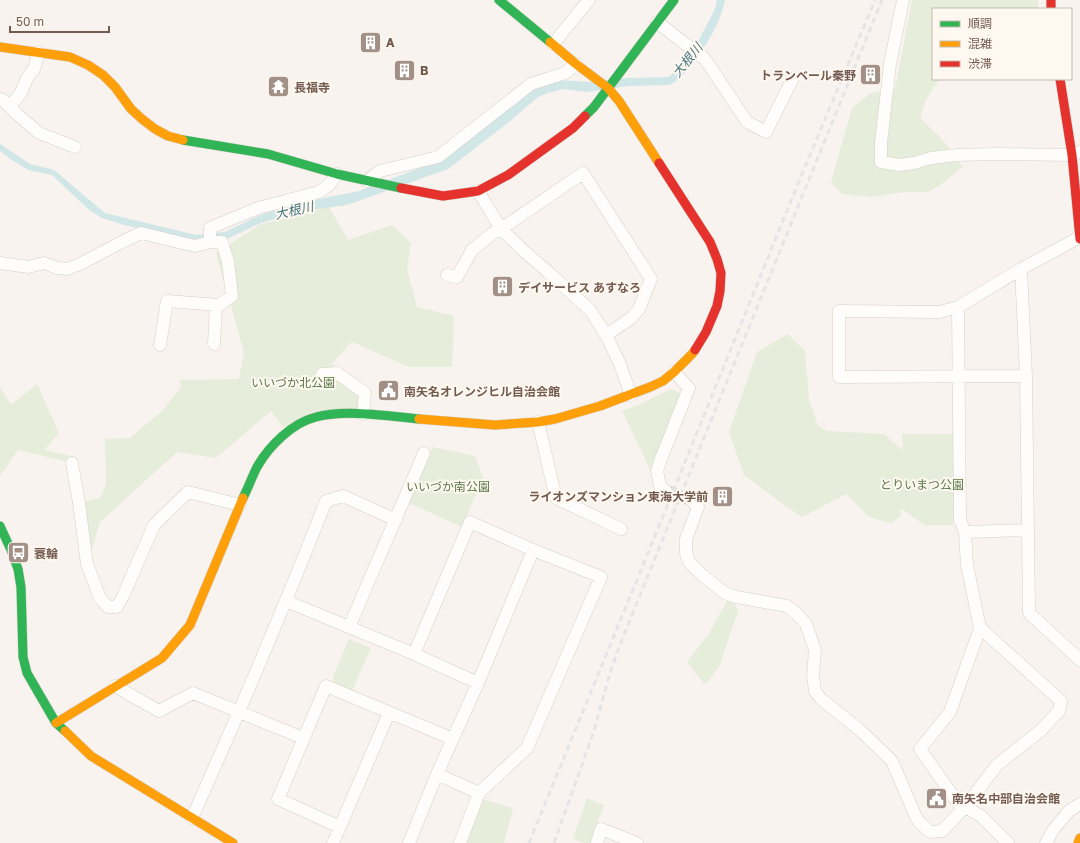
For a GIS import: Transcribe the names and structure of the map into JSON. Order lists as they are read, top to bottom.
{
  "water": ["大根川"],
  "parks": ["いいづか北公園", "とりいまつ公園", "いいづか南公園"],
  "places": {
    "building": [
      "A",
      "B",
      "トランベール秦野",
      "デイサービス あすなろ",
      "ライオンズマンション東海大学前"
    ],
    "temple": ["長福寺"],
    "public building": ["南矢名オレンジヒル自治会館", "南矢名中部自治会館"],
    "bus stop": ["蓑輪"]
  },
  "legend": ["順調", "混雑", "渋滞"],
  "scale_bar": "50 m"
}
